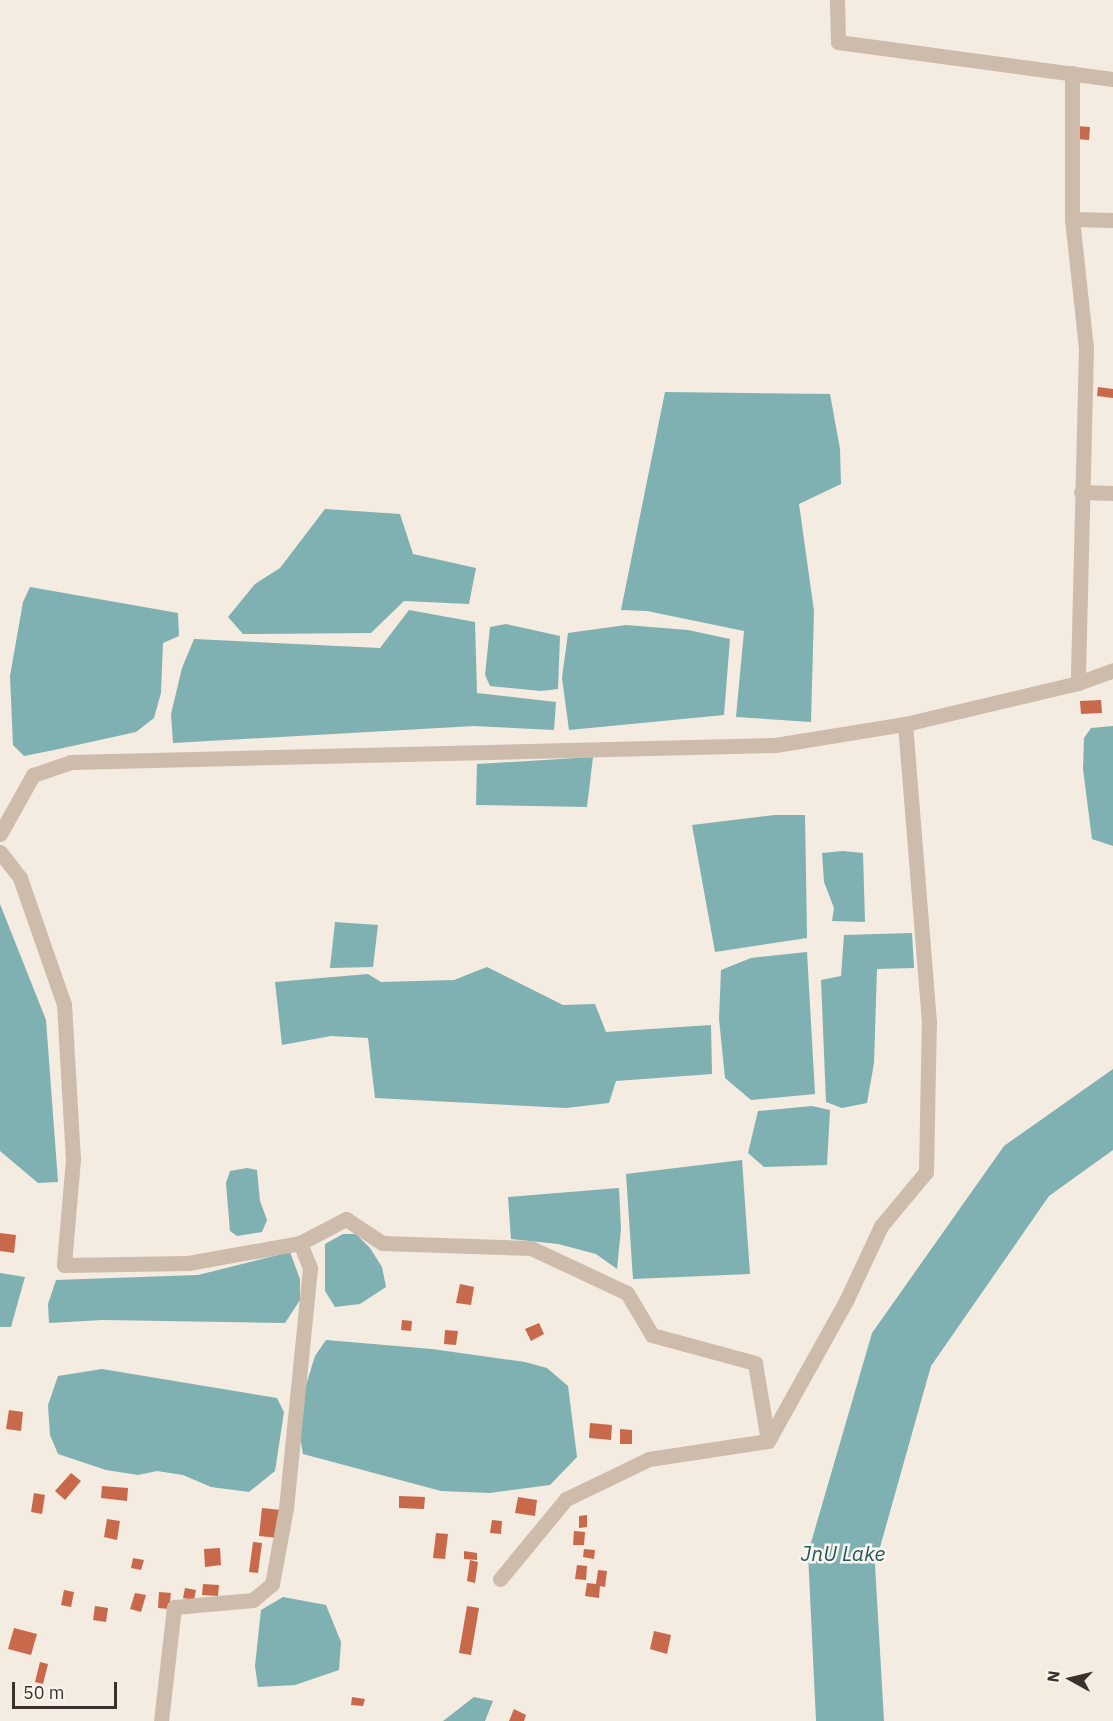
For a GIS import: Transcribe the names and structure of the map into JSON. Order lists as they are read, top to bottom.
{
  "water": ["JnU Lake"],
  "scale_bar": "50 m",
  "north": "left"
}
